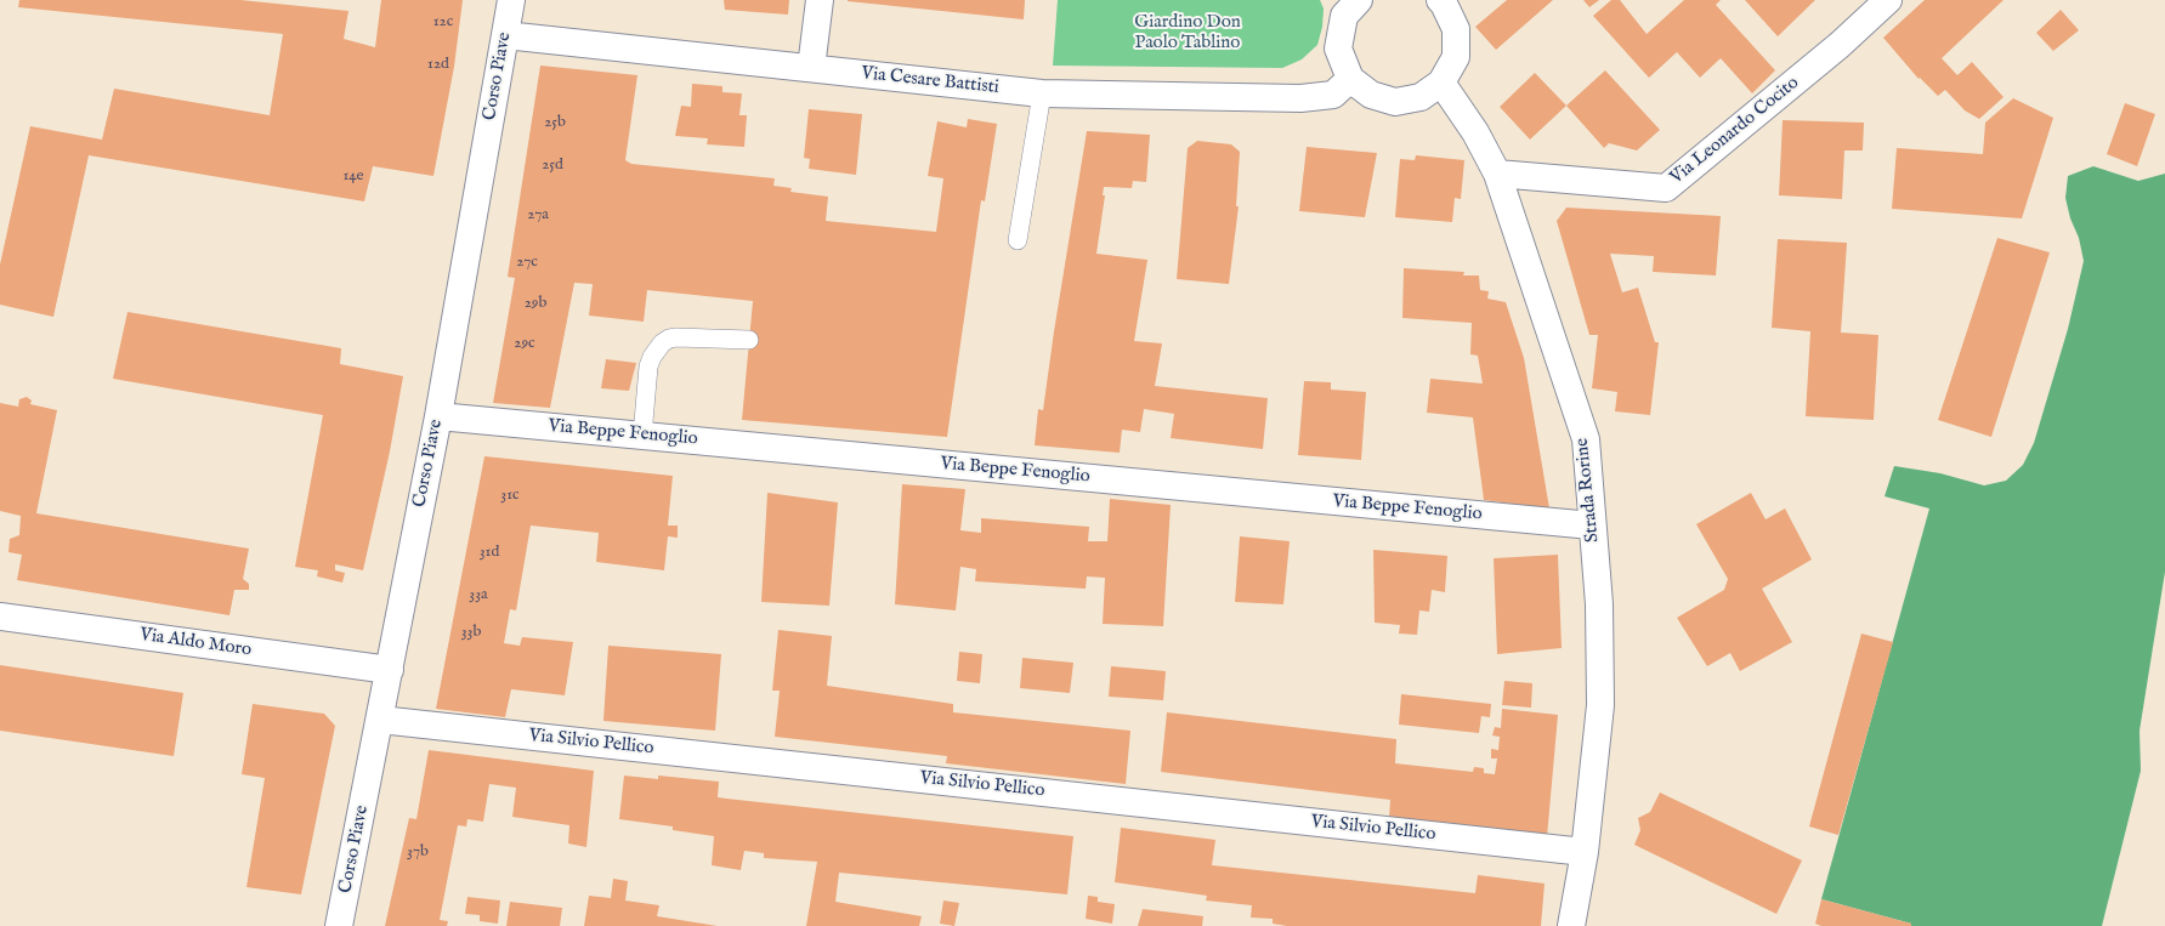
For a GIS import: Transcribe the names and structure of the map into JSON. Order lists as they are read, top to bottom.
{
  "streets": {
    "street": [
      "Corso Piave",
      "Via Cesare Battisti",
      "Via Leonardo Cocito",
      "Via Beppe Fenoglio",
      "Strada Rorine",
      "Via Aldo Moro",
      "Via Silvio Pellico"
    ]
  },
  "crossings": [
    ["Corso Piave", "Via Cesare Battisti"],
    ["Corso Piave", "Via Beppe Fenoglio"],
    ["Corso Piave", "Via Aldo Moro"],
    ["Corso Piave", "Via Silvio Pellico"],
    ["Via Leonardo Cocito", "Strada Rorine"],
    ["Via Beppe Fenoglio", "Strada Rorine"],
    ["Strada Rorine", "Via Silvio Pellico"]
  ],
  "parks": ["Giardino Don Paolo Tablino"],
  "house_numbers": [
    "12c",
    "12d",
    "25b",
    "25d",
    "14e",
    "27a",
    "27c",
    "29b",
    "29c",
    "31c",
    "31d",
    "33a",
    "33b",
    "37b"
  ]
}
